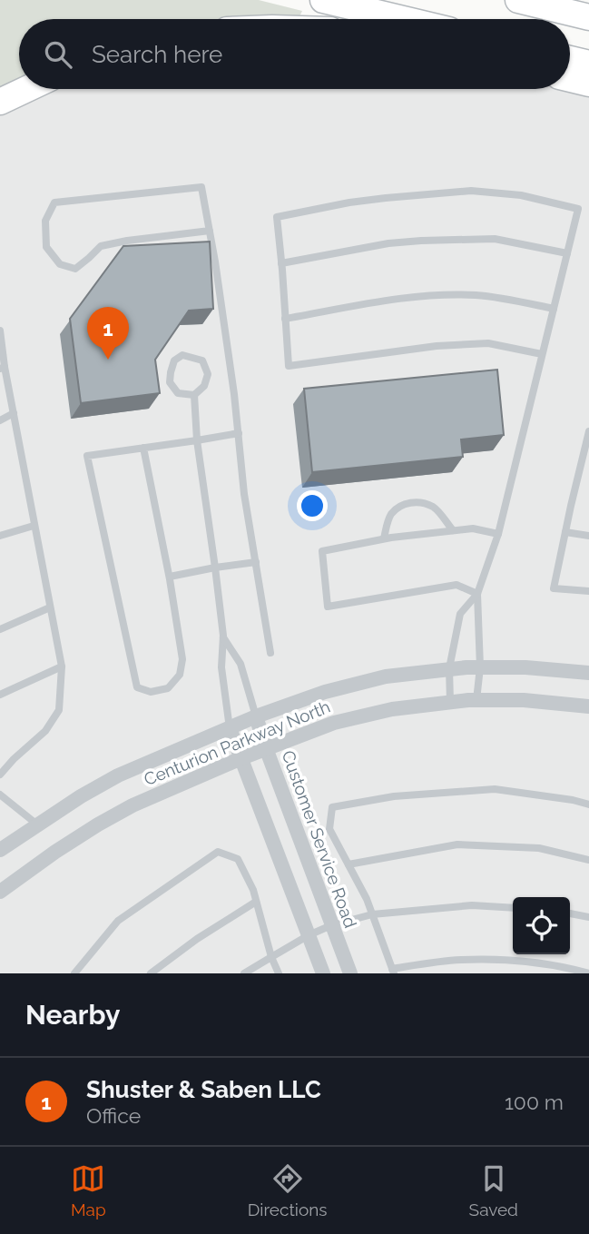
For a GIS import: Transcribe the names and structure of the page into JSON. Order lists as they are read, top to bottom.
{
  "streets": {
    "street": ["Centurion Parkway North", "Customer Service Road"]
  },
  "crossings": [
    ["Centurion Parkway North", "Customer Service Road"]
  ],
  "page": {
    "search": "Search here",
    "pins": "1",
    "heading": "Nearby",
    "list": [
      {
        "mark": "1",
        "name": "Shuster & Saben LLC",
        "note": "Office",
        "value": "100 m"
      }
    ],
    "nav": ["Map", "Directions", "Saved"]
  }
}
